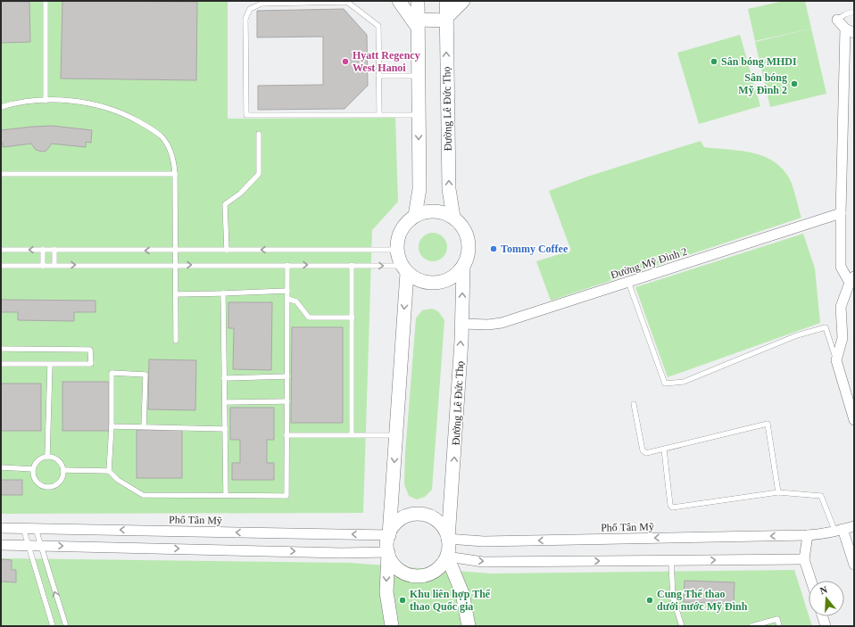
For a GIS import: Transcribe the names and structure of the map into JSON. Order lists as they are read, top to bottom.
{
  "streets": {
    "main road": ["Đường Lê Đức Thọ"],
    "street": ["Đường Mỹ Đình 2", "Phố Tân Mỹ"]
  },
  "crossings": [
    ["Đường Lê Đức Thọ", "Đường Mỹ Đình 2"],
    ["Đường Lê Đức Thọ", "Phố Tân Mỹ"]
  ],
  "places": [
    "Hyatt Regency West Hanoi",
    "Sân bóng MHDI",
    "Sân bóng Mỹ Đình 2",
    "Tommy Coffee",
    "Khu liên hợp Thể thao Quốc gia",
    "Cung Thể thao dưới nước Mỹ Đình"
  ],
  "north": "top"
}
